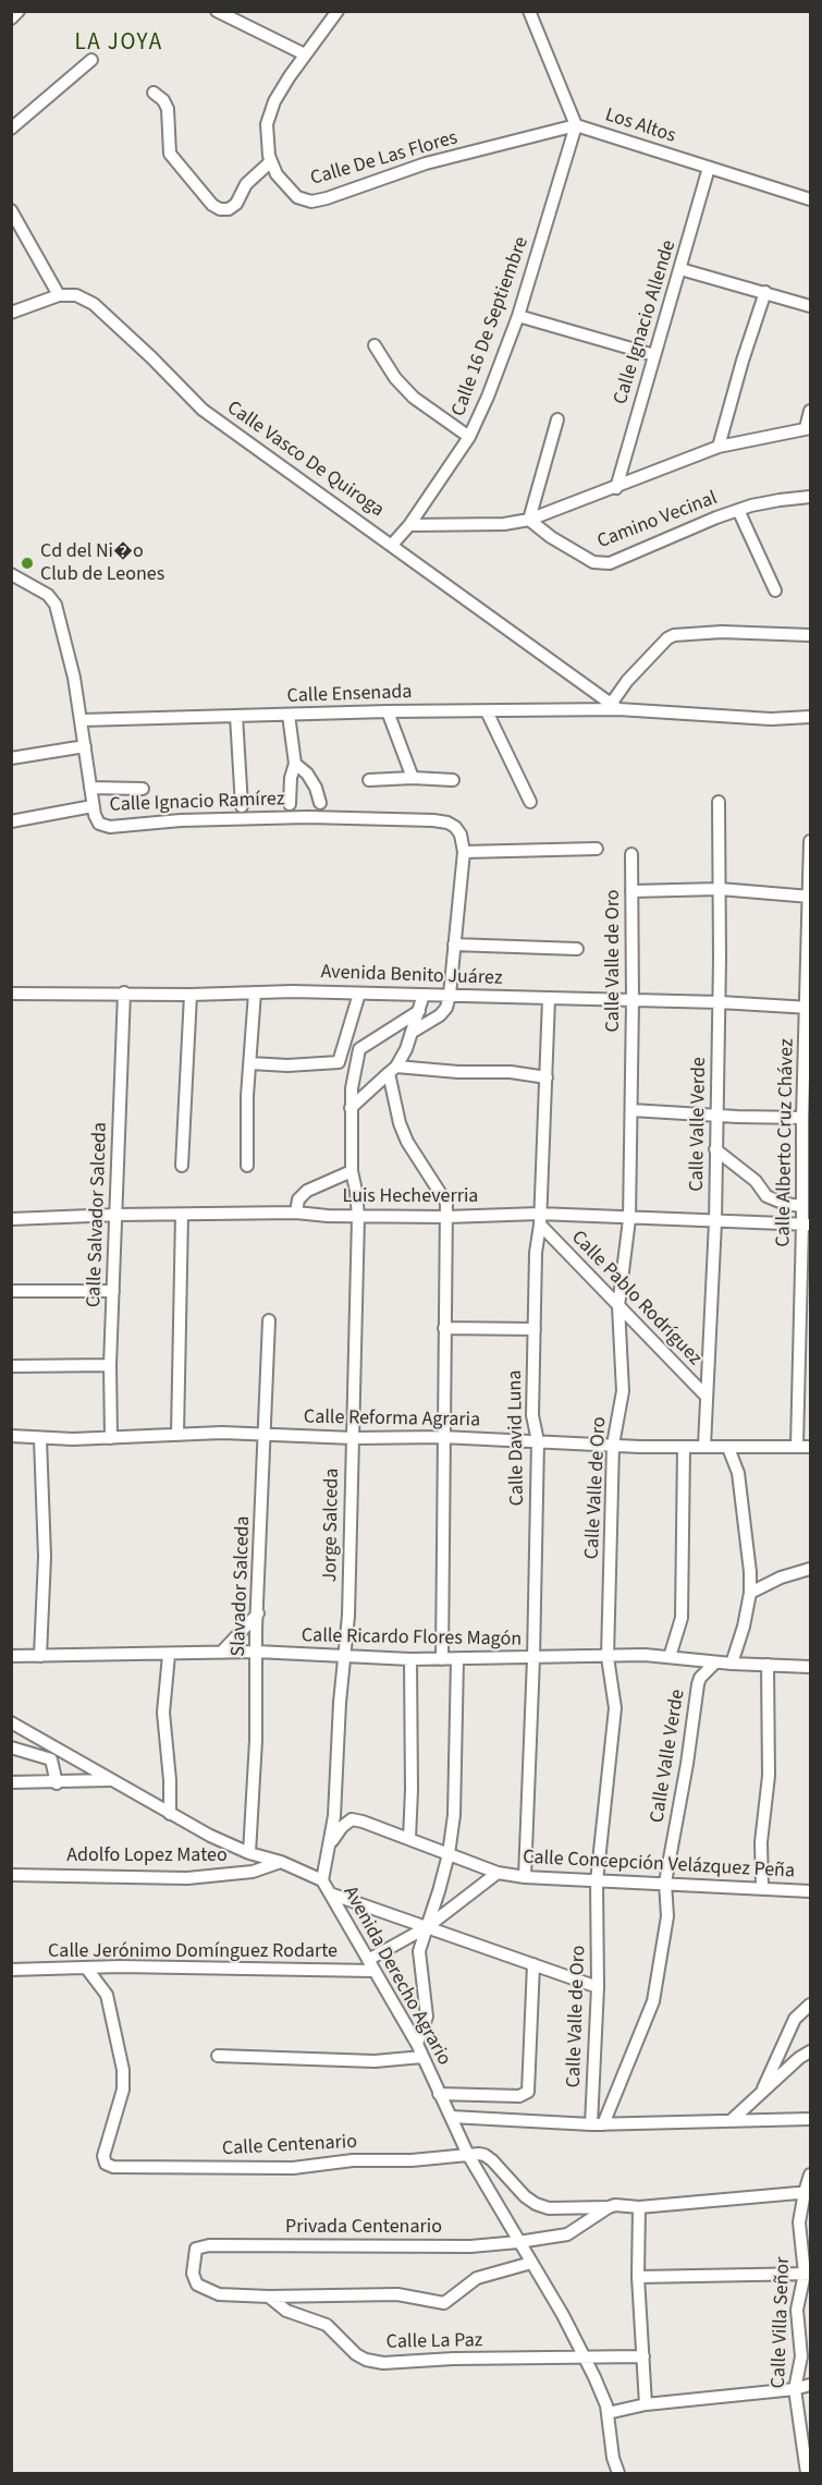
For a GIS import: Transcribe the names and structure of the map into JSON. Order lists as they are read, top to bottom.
{
  "streets": {
    "street": [
      "Los Altos",
      "Calle De Las Flores",
      "Calle Ignacio Allende",
      "Calle 16 De Septiembre",
      "Calle Vasco De Quiroga",
      "Camino Vecinal",
      "Calle Ensenada",
      "Calle Ignacio Ramírez",
      "Calle Valle de Oro",
      "Avenida Benito Juárez",
      "Calle Valle Verde",
      "Calle Alberto Cruz Chávez",
      "Luis Hecheverria",
      "Calle Salvador Salceda",
      "Calle Pablo Rodríguez",
      "Calle Reforma Agraria",
      "Calle David Luna",
      "Jorge Salceda",
      "Slavador Salceda",
      "Calle Ricardo Flores Magón",
      "Adolfo Lopez Mateo",
      "Calle Concepción Velázquez Peña",
      "Calle Jerónimo Domínguez Rodarte",
      "Avenida Derecho Agrario",
      "Calle Centenario",
      "Privada Centenario",
      "Calle Villa Señor",
      "Calle La Paz"
    ]
  },
  "crossings": [
    ["Los Altos", "Calle De Las Flores"],
    ["Los Altos", "Calle Ignacio Allende"],
    ["Los Altos", "Calle 16 De Septiembre"],
    ["Calle De Las Flores", "Calle 16 De Septiembre"],
    ["Calle Vasco De Quiroga", "Calle Ensenada"],
    ["Calle Ensenada", "Calle Ignacio Ramírez"],
    ["Calle Valle de Oro", "Avenida Benito Juárez"],
    ["Calle Valle de Oro", "Calle Valle Verde"],
    ["Calle Valle de Oro", "Luis Hecheverria"],
    ["Calle Valle de Oro", "Calle Pablo Rodríguez"],
    ["Calle Valle de Oro", "Calle Reforma Agraria"],
    ["Calle Valle de Oro", "Calle Ricardo Flores Magón"],
    ["Calle Valle de Oro", "Calle Concepción Velázquez Peña"],
    ["Avenida Benito Juárez", "Calle Valle Verde"],
    ["Avenida Benito Juárez", "Calle Alberto Cruz Chávez"],
    ["Avenida Benito Juárez", "Calle Salvador Salceda"],
    ["Avenida Benito Juárez", "Calle David Luna"],
    ["Calle Valle Verde", "Luis Hecheverria"],
    ["Calle Valle Verde", "Calle Pablo Rodríguez"],
    ["Calle Valle Verde", "Calle Reforma Agraria"],
    ["Calle Valle Verde", "Calle Ricardo Flores Magón"],
    ["Calle Valle Verde", "Calle Concepción Velázquez Peña"],
    ["Calle Alberto Cruz Chávez", "Luis Hecheverria"],
    ["Calle Alberto Cruz Chávez", "Calle Reforma Agraria"],
    ["Luis Hecheverria", "Calle Salvador Salceda"],
    ["Luis Hecheverria", "Calle Pablo Rodríguez"],
    ["Luis Hecheverria", "Calle David Luna"],
    ["Luis Hecheverria", "Jorge Salceda"],
    ["Calle Salvador Salceda", "Calle Reforma Agraria"],
    ["Calle Pablo Rodríguez", "Calle David Luna"],
    ["Calle Reforma Agraria", "Calle David Luna"],
    ["Calle Reforma Agraria", "Jorge Salceda"],
    ["Calle Reforma Agraria", "Slavador Salceda"],
    ["Calle David Luna", "Calle Ricardo Flores Magón"],
    ["Calle David Luna", "Calle Concepción Velázquez Peña"],
    ["Jorge Salceda", "Calle Ricardo Flores Magón"],
    ["Jorge Salceda", "Calle Concepción Velázquez Peña"],
    ["Jorge Salceda", "Avenida Derecho Agrario"],
    ["Slavador Salceda", "Calle Ricardo Flores Magón"],
    ["Slavador Salceda", "Avenida Derecho Agrario"],
    ["Adolfo Lopez Mateo", "Avenida Derecho Agrario"],
    ["Calle Jerónimo Domínguez Rodarte", "Avenida Derecho Agrario"],
    ["Calle Jerónimo Domínguez Rodarte", "Calle Centenario"],
    ["Avenida Derecho Agrario", "Calle Centenario"],
    ["Avenida Derecho Agrario", "Privada Centenario"],
    ["Avenida Derecho Agrario", "Calle La Paz"],
    ["Privada Centenario", "Calle La Paz"]
  ],
  "districts": ["LA JOYA"],
  "places": ["Cd del Ni�o Club de Leones"]
}
